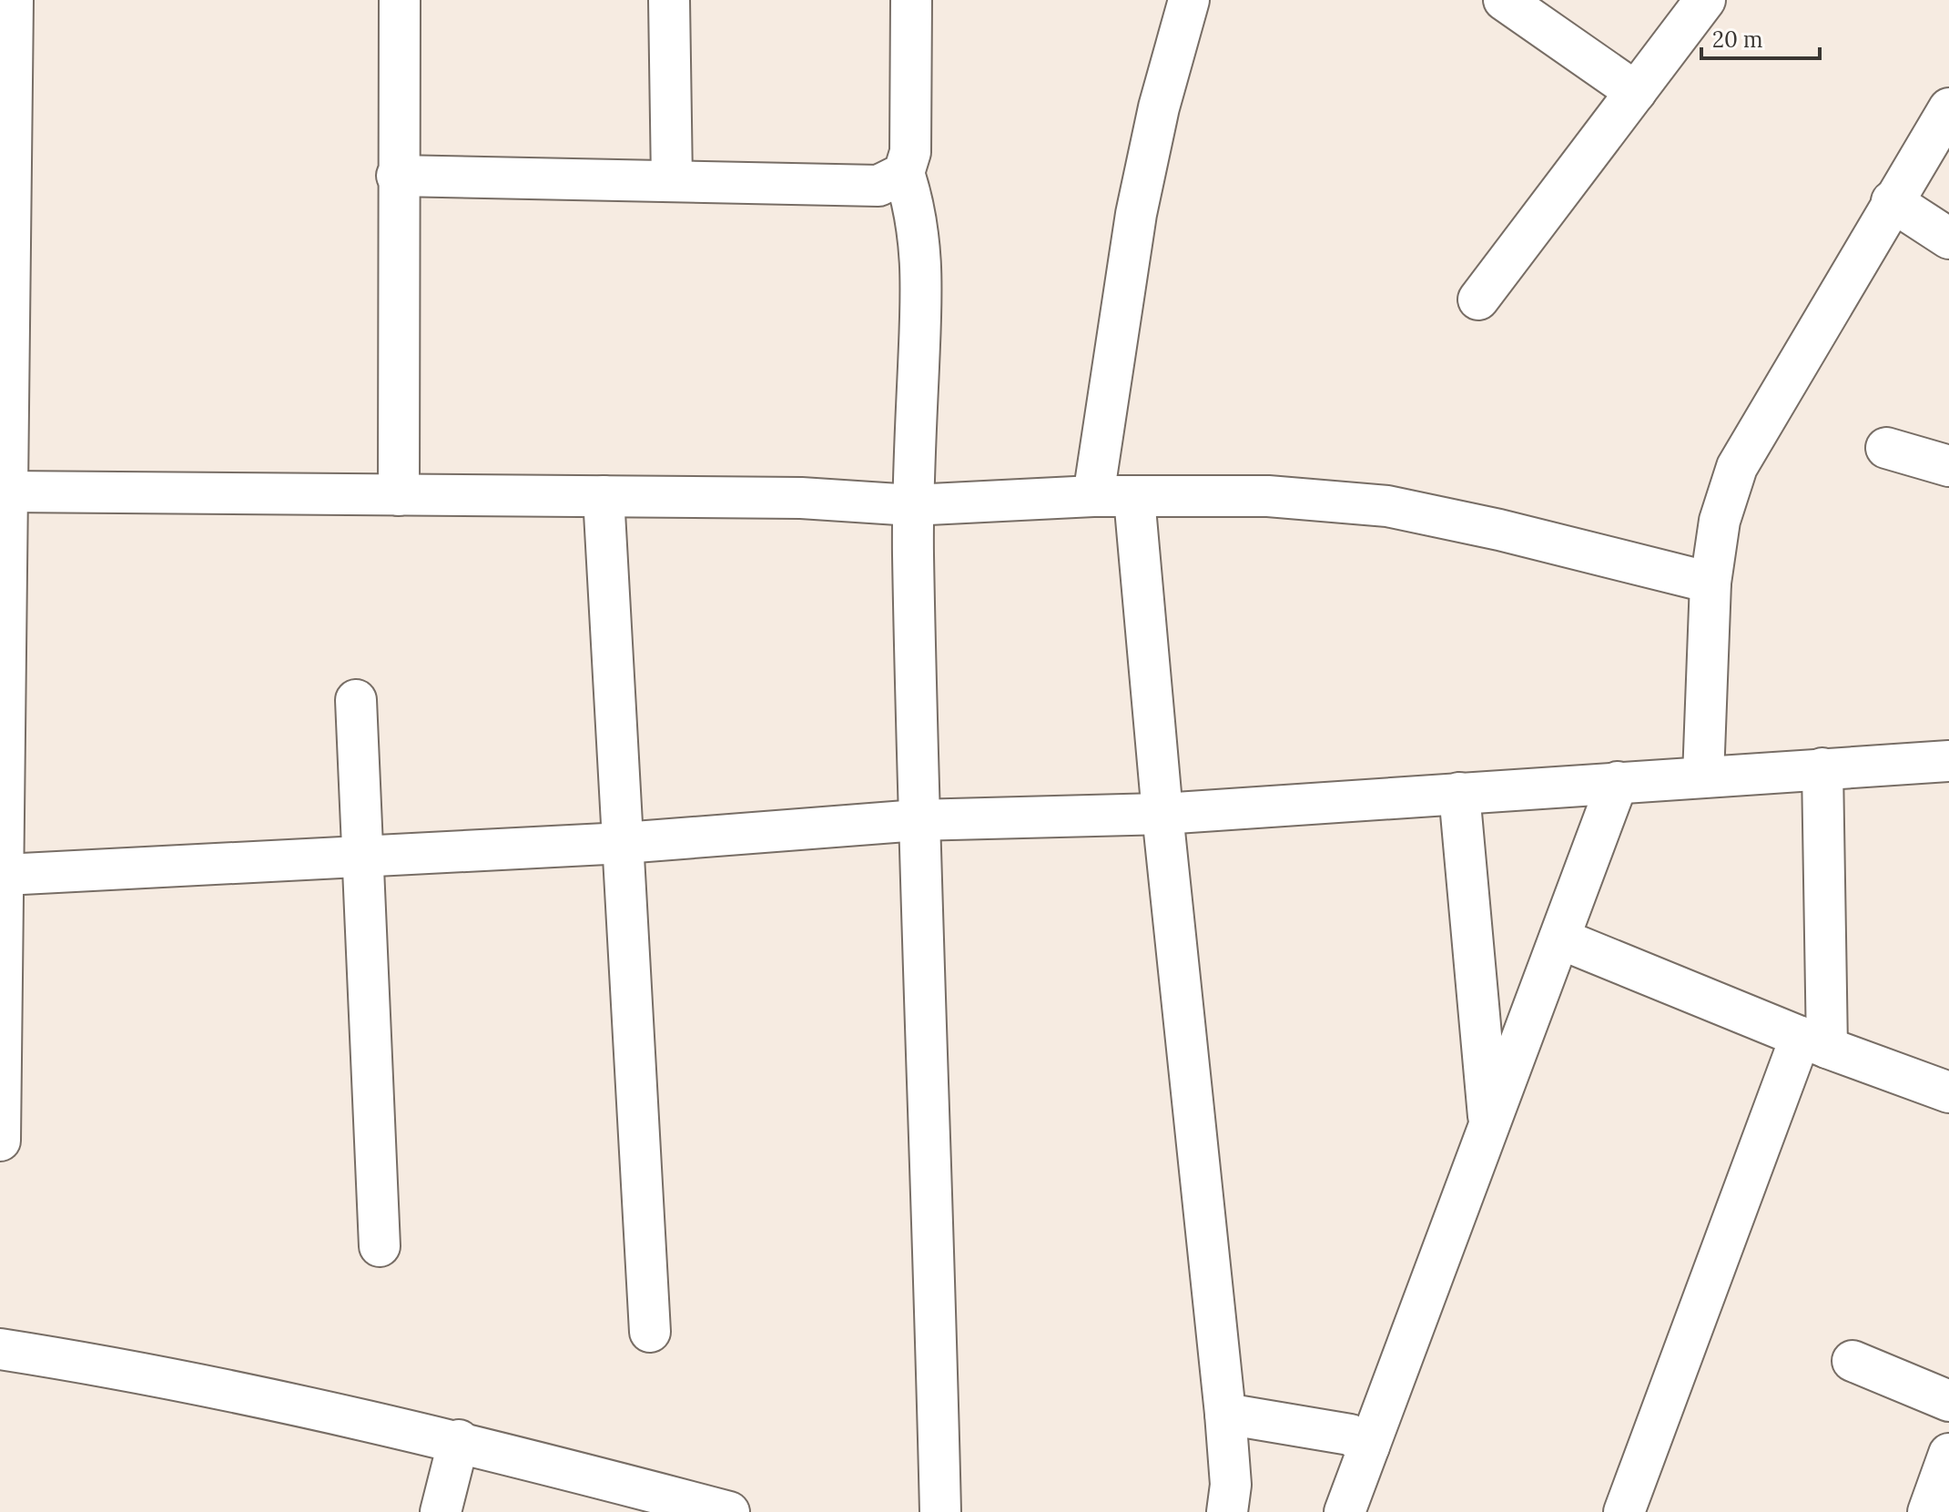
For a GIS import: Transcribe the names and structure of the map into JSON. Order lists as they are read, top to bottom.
{
  "scale_bar": "20 m"
}
